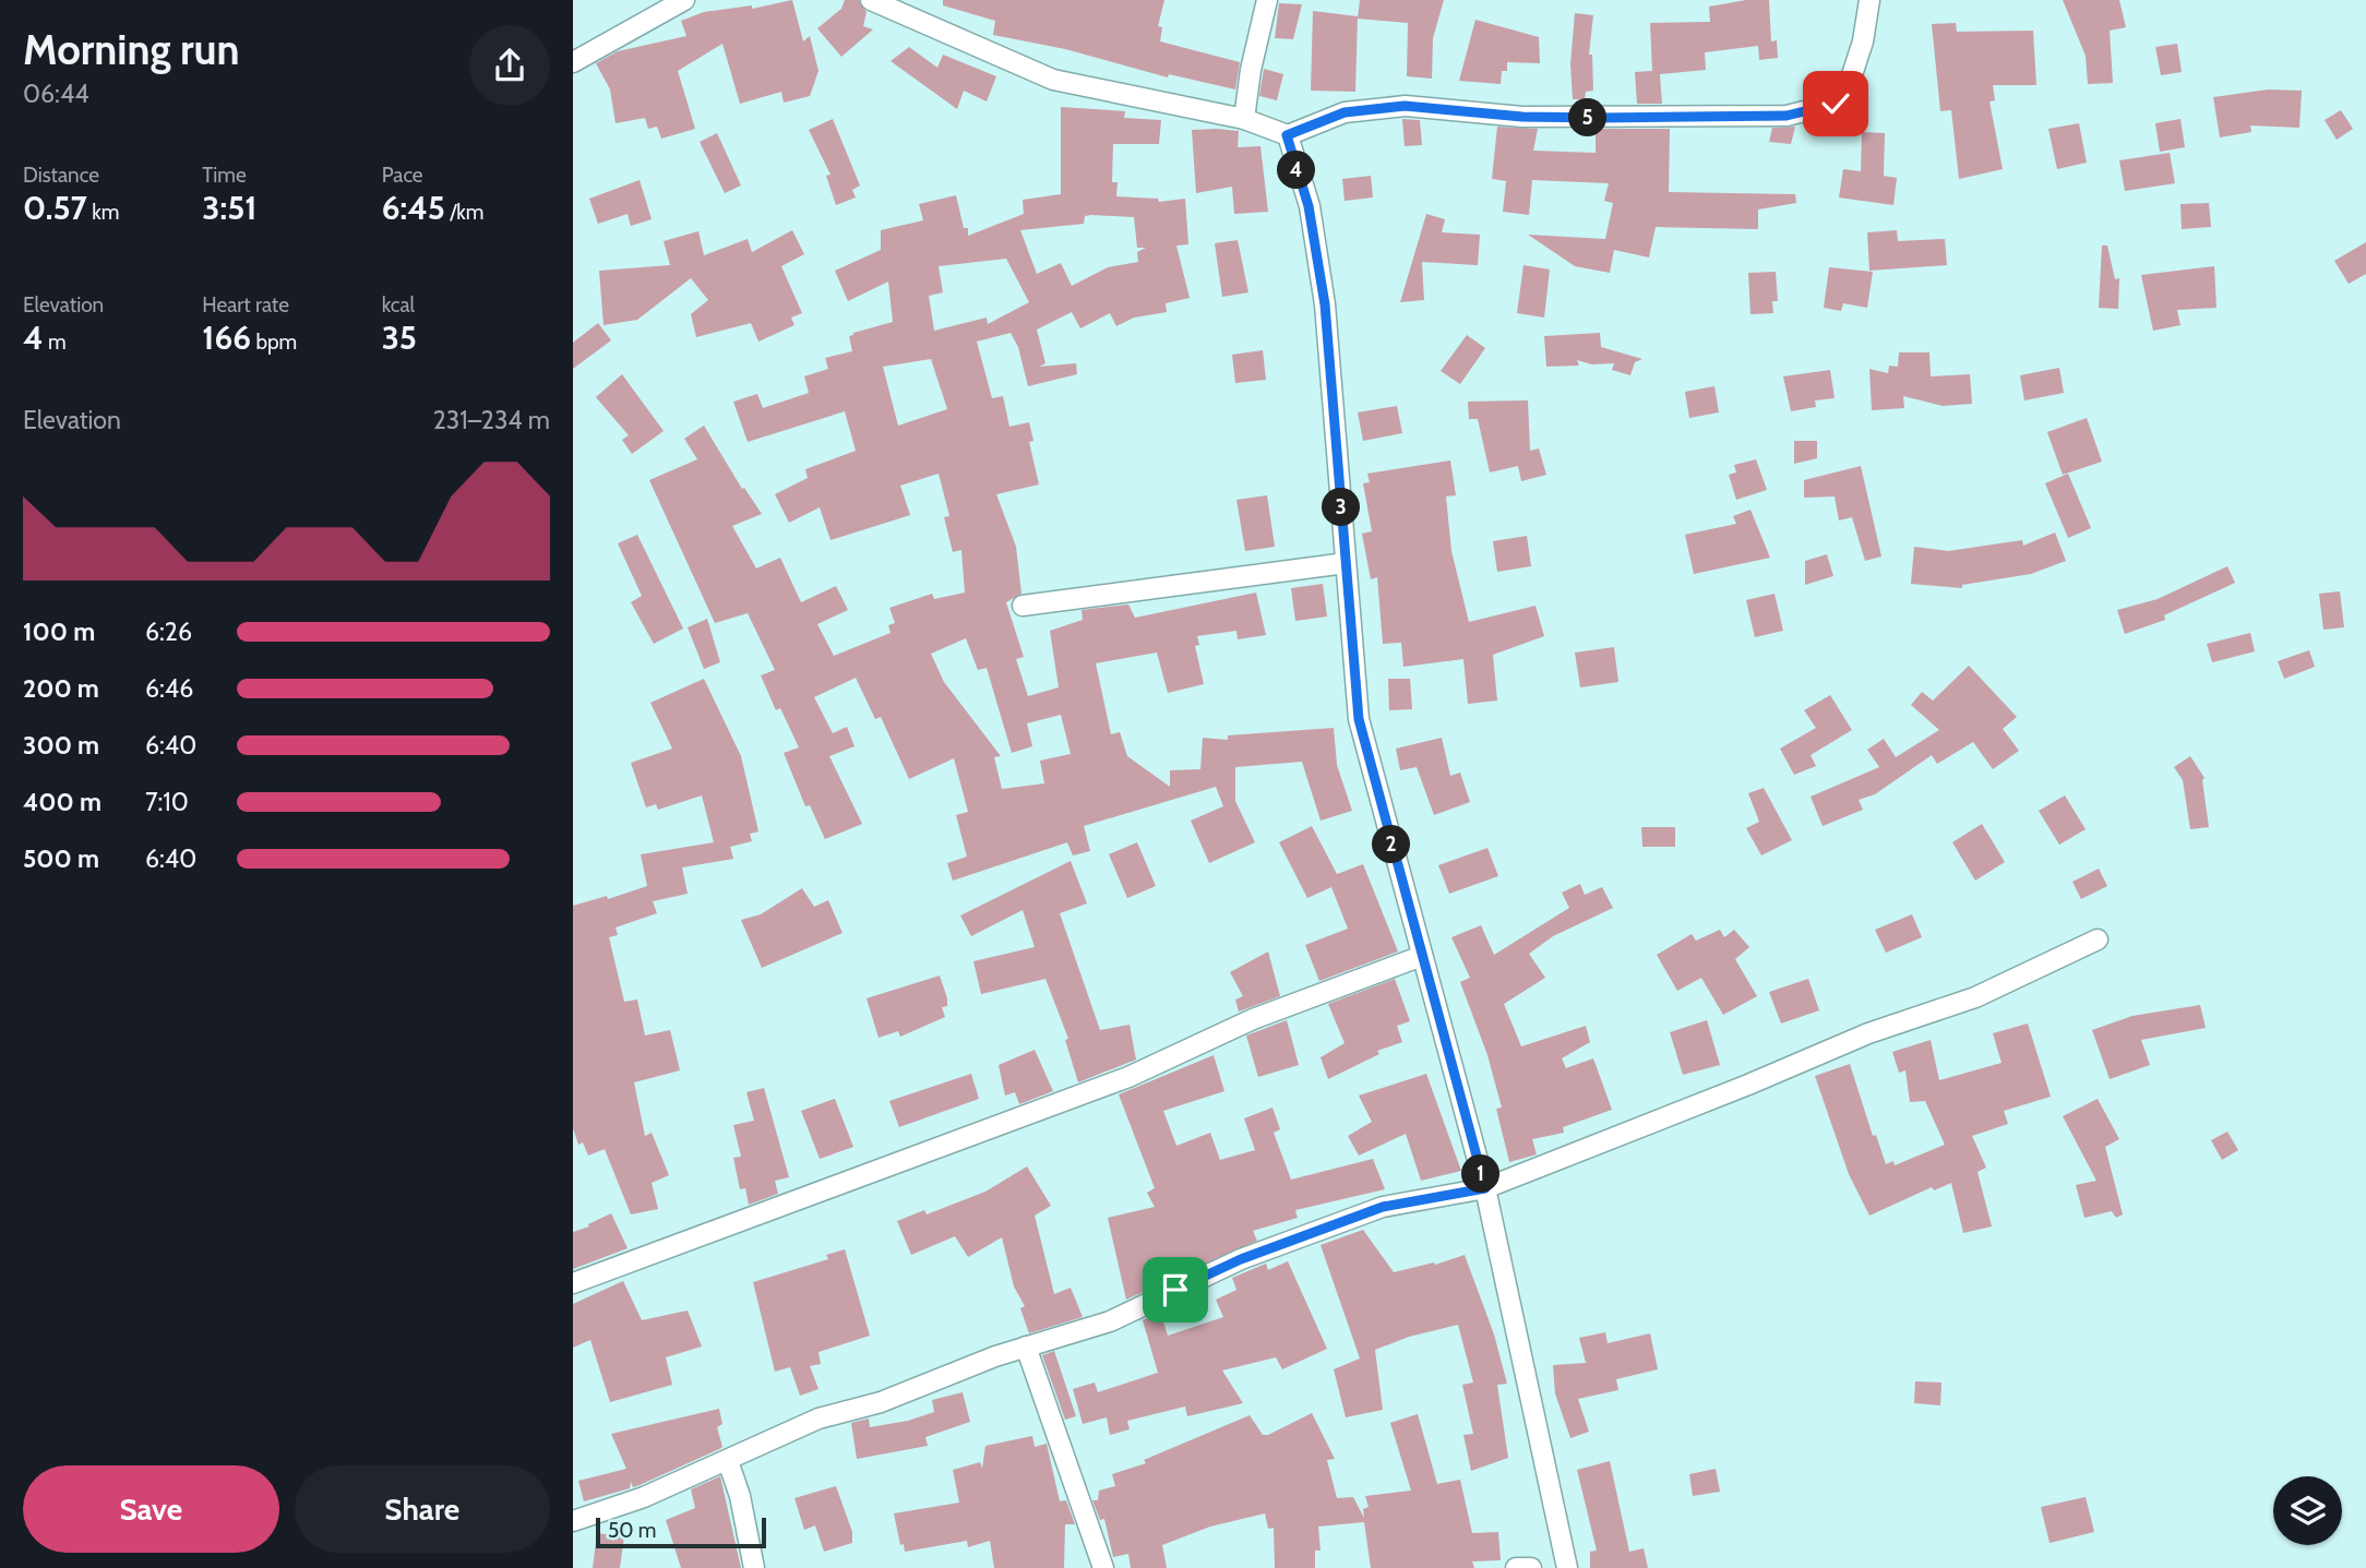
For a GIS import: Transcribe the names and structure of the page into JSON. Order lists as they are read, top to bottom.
{
  "scale_bar": "50 m",
  "page": {
    "heading": ["Morning run", "06:44"],
    "pins": [
      "5",
      "4",
      "3",
      "2",
      "1"
    ],
    "stats": [
      ["Distance", "0.57 km"],
      ["Time", "3:51"],
      ["Pace", "6:45 /km"],
      ["Elevation", "4 m"],
      ["Heart rate", "166 bpm"],
      ["kcal", "35"]
    ],
    "chart": ["Elevation", "231–234 m"],
    "list": [
      {
        "name": "100 m",
        "note": "6:26"
      },
      {
        "name": "200 m",
        "note": "6:46"
      },
      {
        "name": "300 m",
        "note": "6:40"
      },
      {
        "name": "400 m",
        "note": "7:10"
      },
      {
        "name": "500 m",
        "note": "6:40"
      }
    ],
    "buttons": ["Save", "Share"],
    "scale": "50 m"
  }
}
